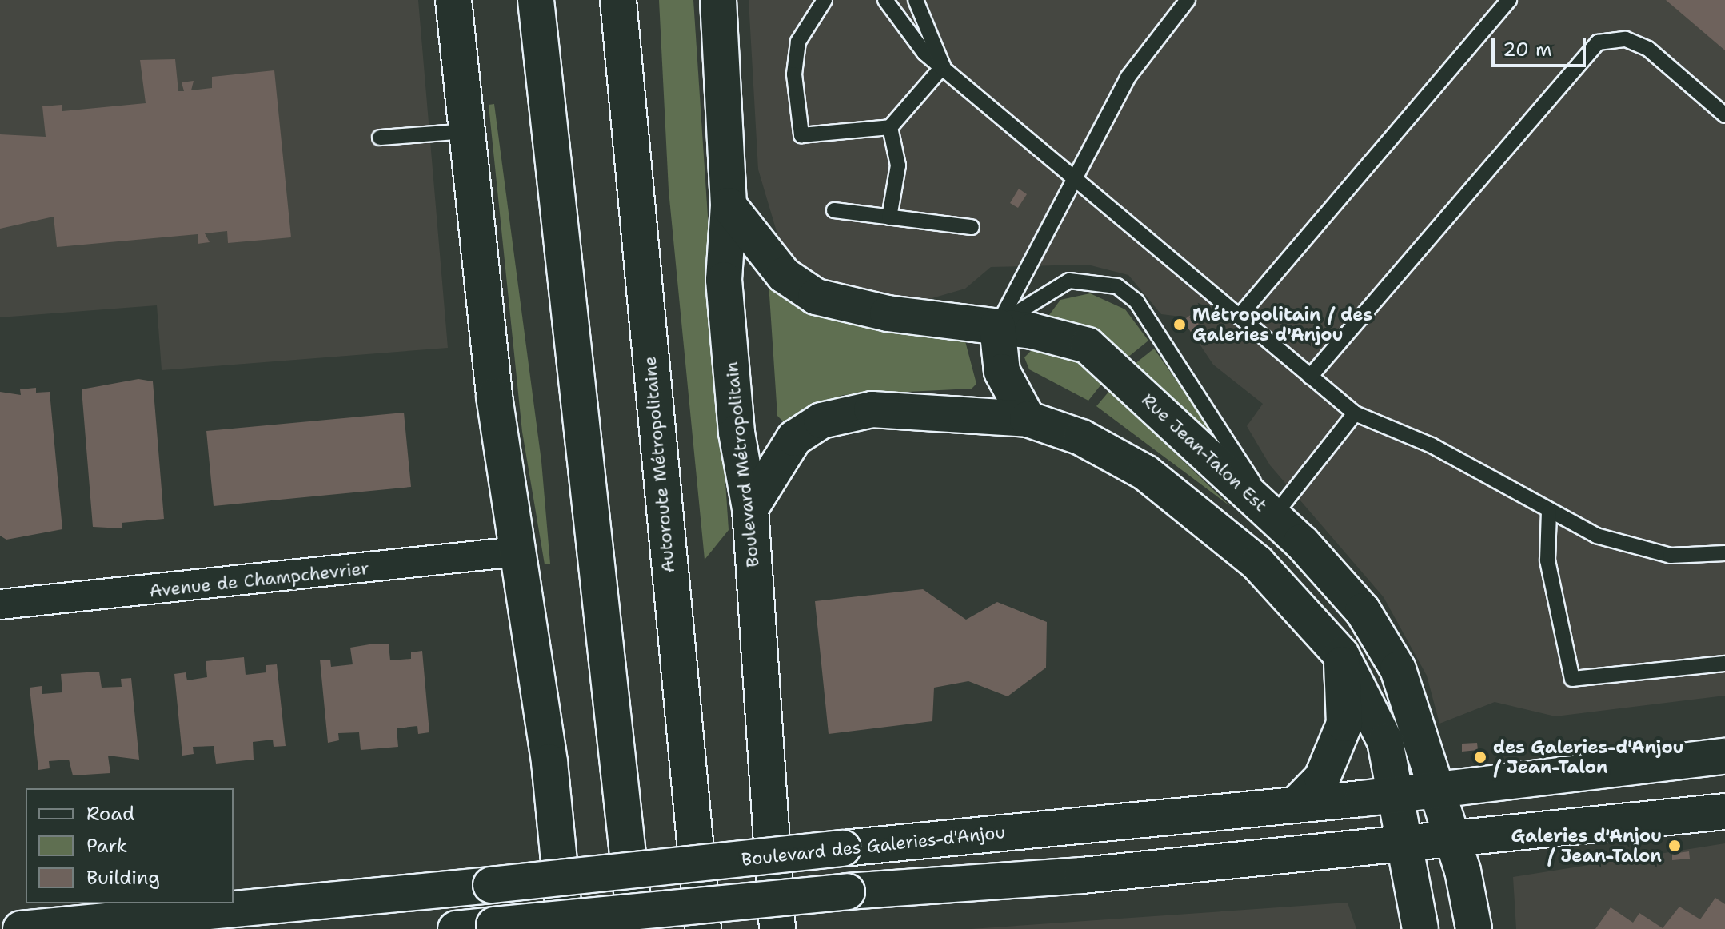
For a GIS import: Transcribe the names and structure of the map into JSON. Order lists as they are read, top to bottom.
{
  "streets": {
    "main road": [
      "Rue Jean-Talon Est",
      "Autoroute Métropolitaine",
      "Boulevard Métropolitain",
      "Boulevard des Galeries-d'Anjou"
    ],
    "street": ["Avenue de Champchevrier"]
  },
  "crossings": [
    ["Rue Jean-Talon Est", "Boulevard Métropolitain"],
    ["Rue Jean-Talon Est", "Boulevard des Galeries-d'Anjou"]
  ],
  "places": ["Métropolitain / des Galeries d'Anjou", "des Galeries-d'Anjou / Jean-Talon", "Galeries d'Anjou / Jean-Talon"],
  "legend": ["Road", "Park", "Building"],
  "scale_bar": "20 m"
}
